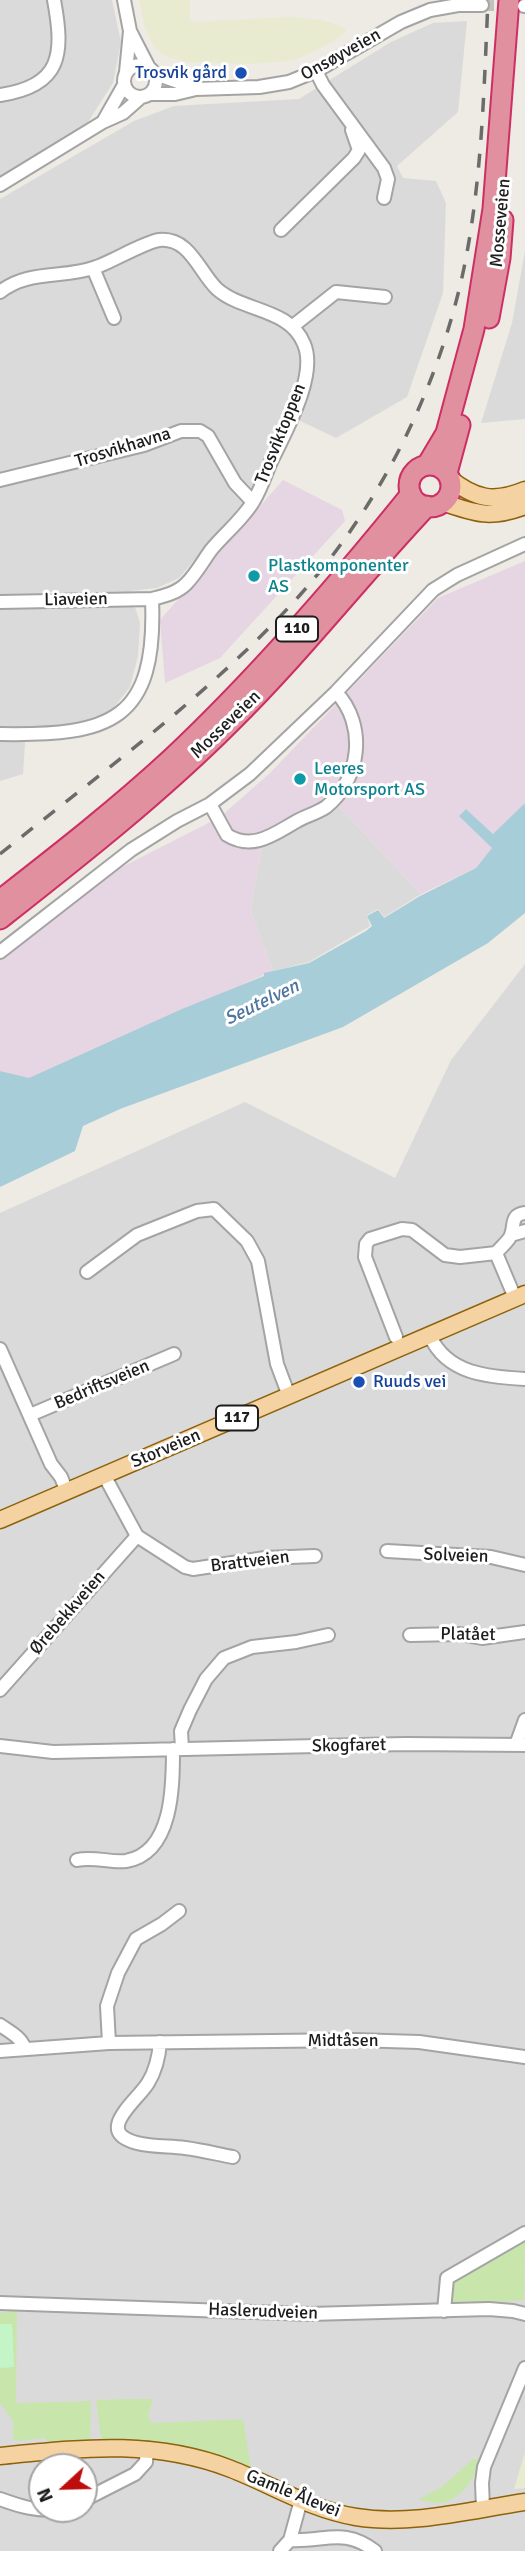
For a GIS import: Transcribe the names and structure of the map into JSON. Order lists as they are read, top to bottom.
{
  "streets": {
    "highway": ["Mosseveien", "110"],
    "main road": ["117", "Storveien", "Gamle Ålevei"],
    "street": [
      "Onsøyveien",
      "Trosviktoppen",
      "Trosvikhavna",
      "Liaveien",
      "Bedriftsveien",
      "Solveien",
      "Brattveien",
      "Ørebekkveien",
      "Platået",
      "Skogfaret",
      "Midtåsen",
      "Haslerudveien"
    ]
  },
  "crossings": [
    ["Mosseveien", "110"],
    ["Trosviktoppen", "Trosvikhavna"],
    ["Trosviktoppen", "Liaveien"],
    ["Storveien", "Brattveien"],
    ["Brattveien", "Ørebekkveien"]
  ],
  "water": ["Seutelven"],
  "places": [
    "Trosvik gård",
    "Plastkomponenter AS",
    "Leeres Motorsport AS",
    "Ruuds vei"
  ],
  "north": "left"
}
